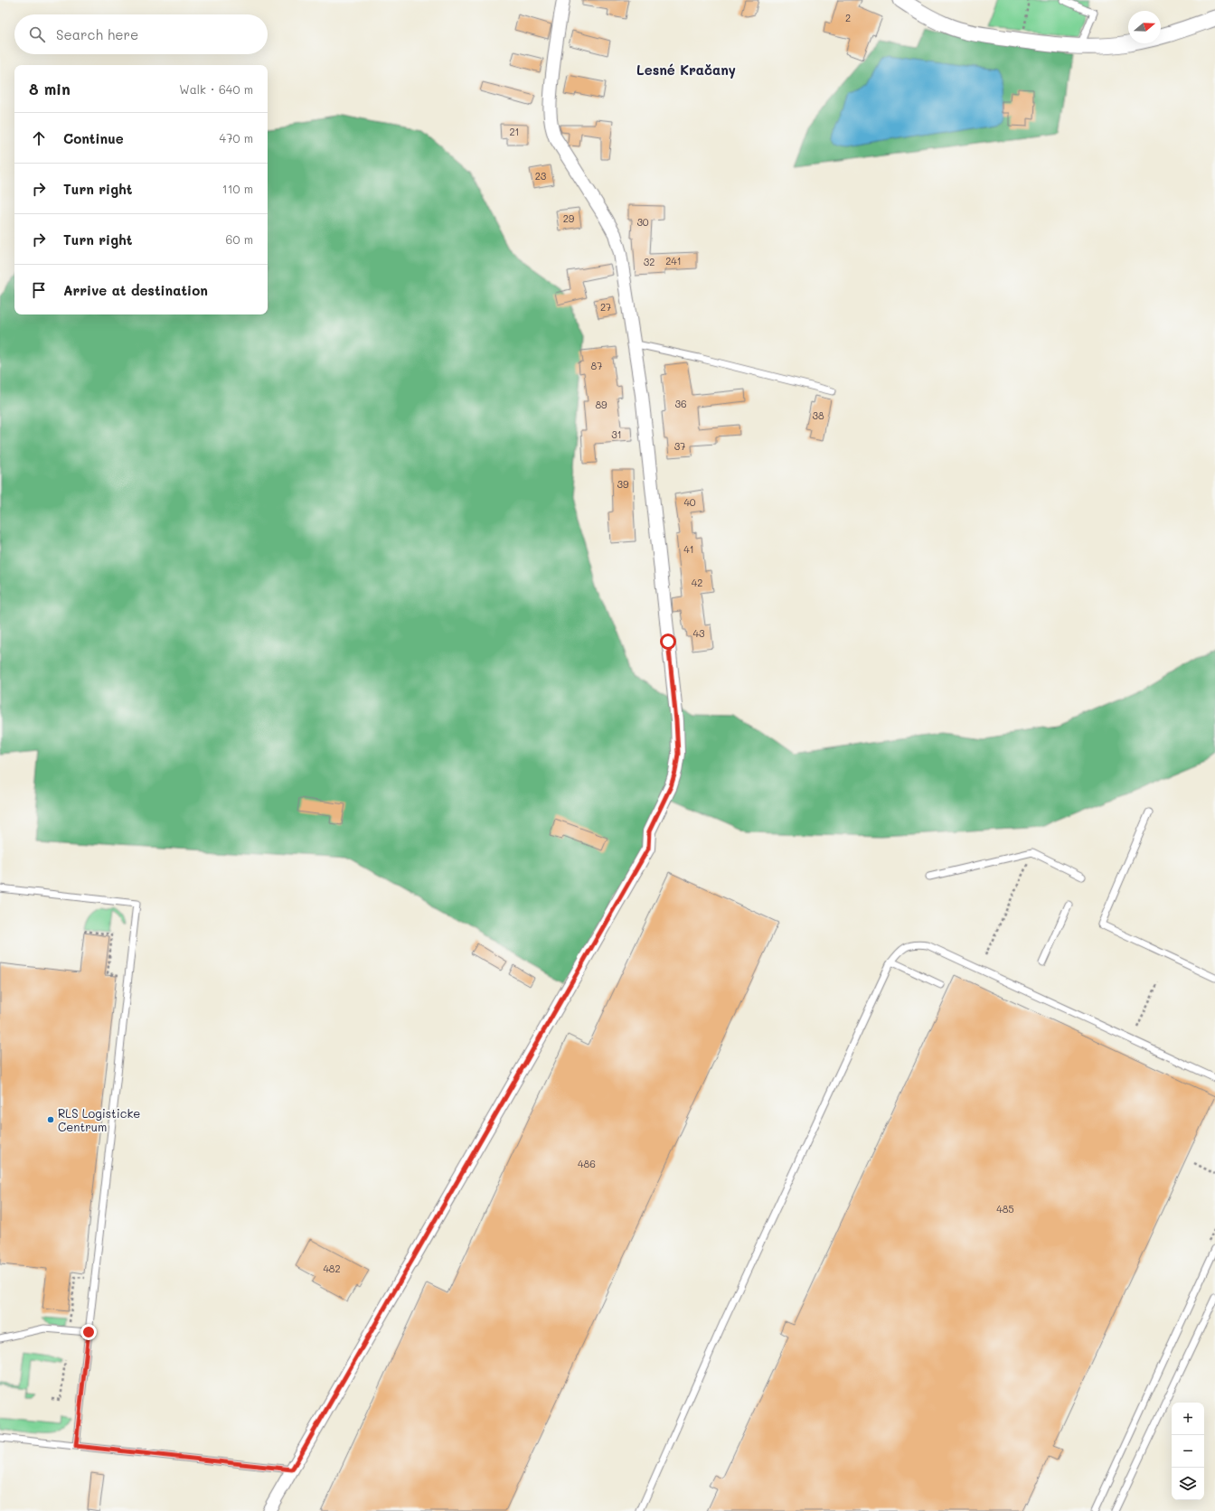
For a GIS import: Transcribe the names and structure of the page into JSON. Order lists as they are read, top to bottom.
{
  "districts": ["Lesné Kračany"],
  "places": ["RLS Logisticke Centrum"],
  "house_numbers": [
    "2",
    "21",
    "23",
    "29",
    "30",
    "241",
    "32",
    "27",
    "87",
    "36",
    "89",
    "38",
    "31",
    "37",
    "39",
    "40",
    "41",
    "42",
    "43",
    "486",
    "485",
    "482"
  ],
  "north": "right",
  "page": {
    "search": "Search here",
    "heading": ["8 min", "Walk · 640 m"],
    "list": [
      ["Continue", "470 m"],
      ["Turn right", "110 m"],
      ["Turn right", "60 m"],
      "Arrive at destination"
    ],
    "map_buttons": ["+", "−"]
  }
}
